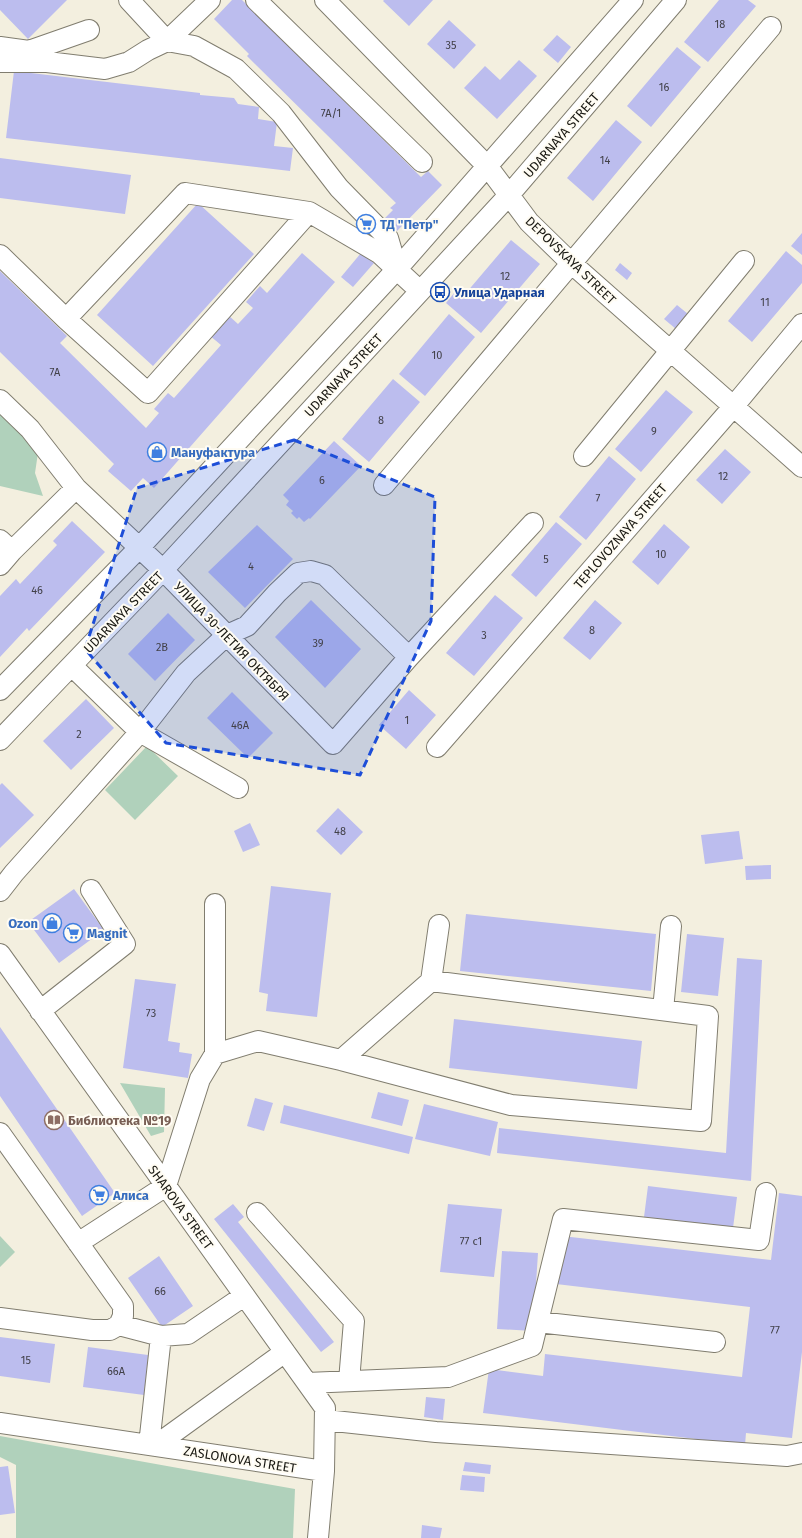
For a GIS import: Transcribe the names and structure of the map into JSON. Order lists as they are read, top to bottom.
{
  "streets": {
    "street": [
      "UDARNAYA STREET",
      "DEPOVSKAYA STREET",
      "TEPLOVOZNAYA STREET",
      "УЛИЦА 30-ЛЕТИЯ ОКТЯБРЯ",
      "SHAROVA STREET",
      "ZASLONOVA STREET"
    ]
  },
  "crossings": [
    ["UDARNAYA STREET", "DEPOVSKAYA STREET"],
    ["UDARNAYA STREET", "УЛИЦА 30-ЛЕТИЯ ОКТЯБРЯ"],
    ["DEPOVSKAYA STREET", "TEPLOVOZNAYA STREET"],
    ["SHAROVA STREET", "ZASLONOVA STREET"]
  ],
  "places": {
    "supermarket": ["ТД \"Петр\"", "Magnit", "Алиса"],
    "bus stop": ["Улица Ударная"],
    "shop": ["Мануфактура", "Ozon"],
    "library": ["Библиотека №19"]
  },
  "house_numbers": [
    "18",
    "35",
    "16",
    "7А/1",
    "14",
    "12",
    "11",
    "10",
    "7А",
    "8",
    "9",
    "12",
    "6",
    "7",
    "10",
    "5",
    "4",
    "46",
    "8",
    "3",
    "39",
    "2В",
    "1",
    "46А",
    "2",
    "48",
    "73",
    "77 с1",
    "66",
    "77",
    "15",
    "66А"
  ]
}
